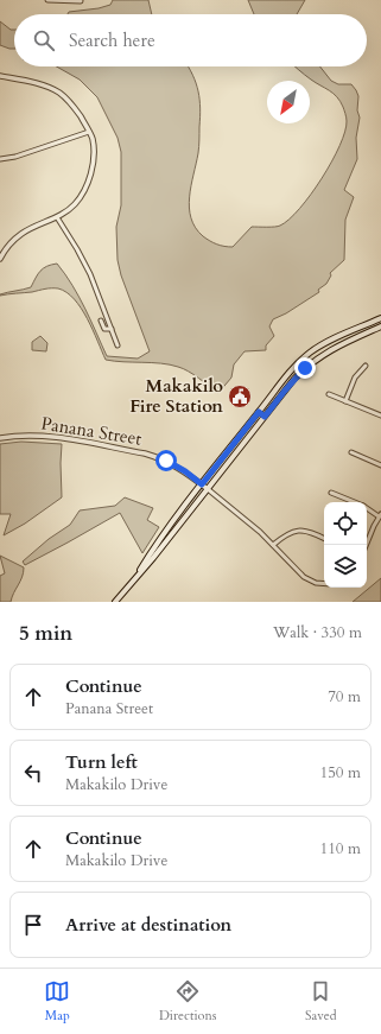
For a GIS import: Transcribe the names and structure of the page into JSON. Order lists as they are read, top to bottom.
{
  "streets": {
    "street": ["Panana Street"]
  },
  "places": {
    "public building": ["Makakilo Fire Station"]
  },
  "north": "bottom left",
  "page": {
    "search": "Search here",
    "heading": ["5 min", "Walk · 330 m"],
    "list": [
      ["Continue", "Panana Street", "70 m"],
      ["Turn left", "Makakilo Drive", "150 m"],
      ["Continue", "Makakilo Drive", "110 m"],
      "Arrive at destination"
    ],
    "nav": ["Map", "Directions", "Saved"]
  }
}
